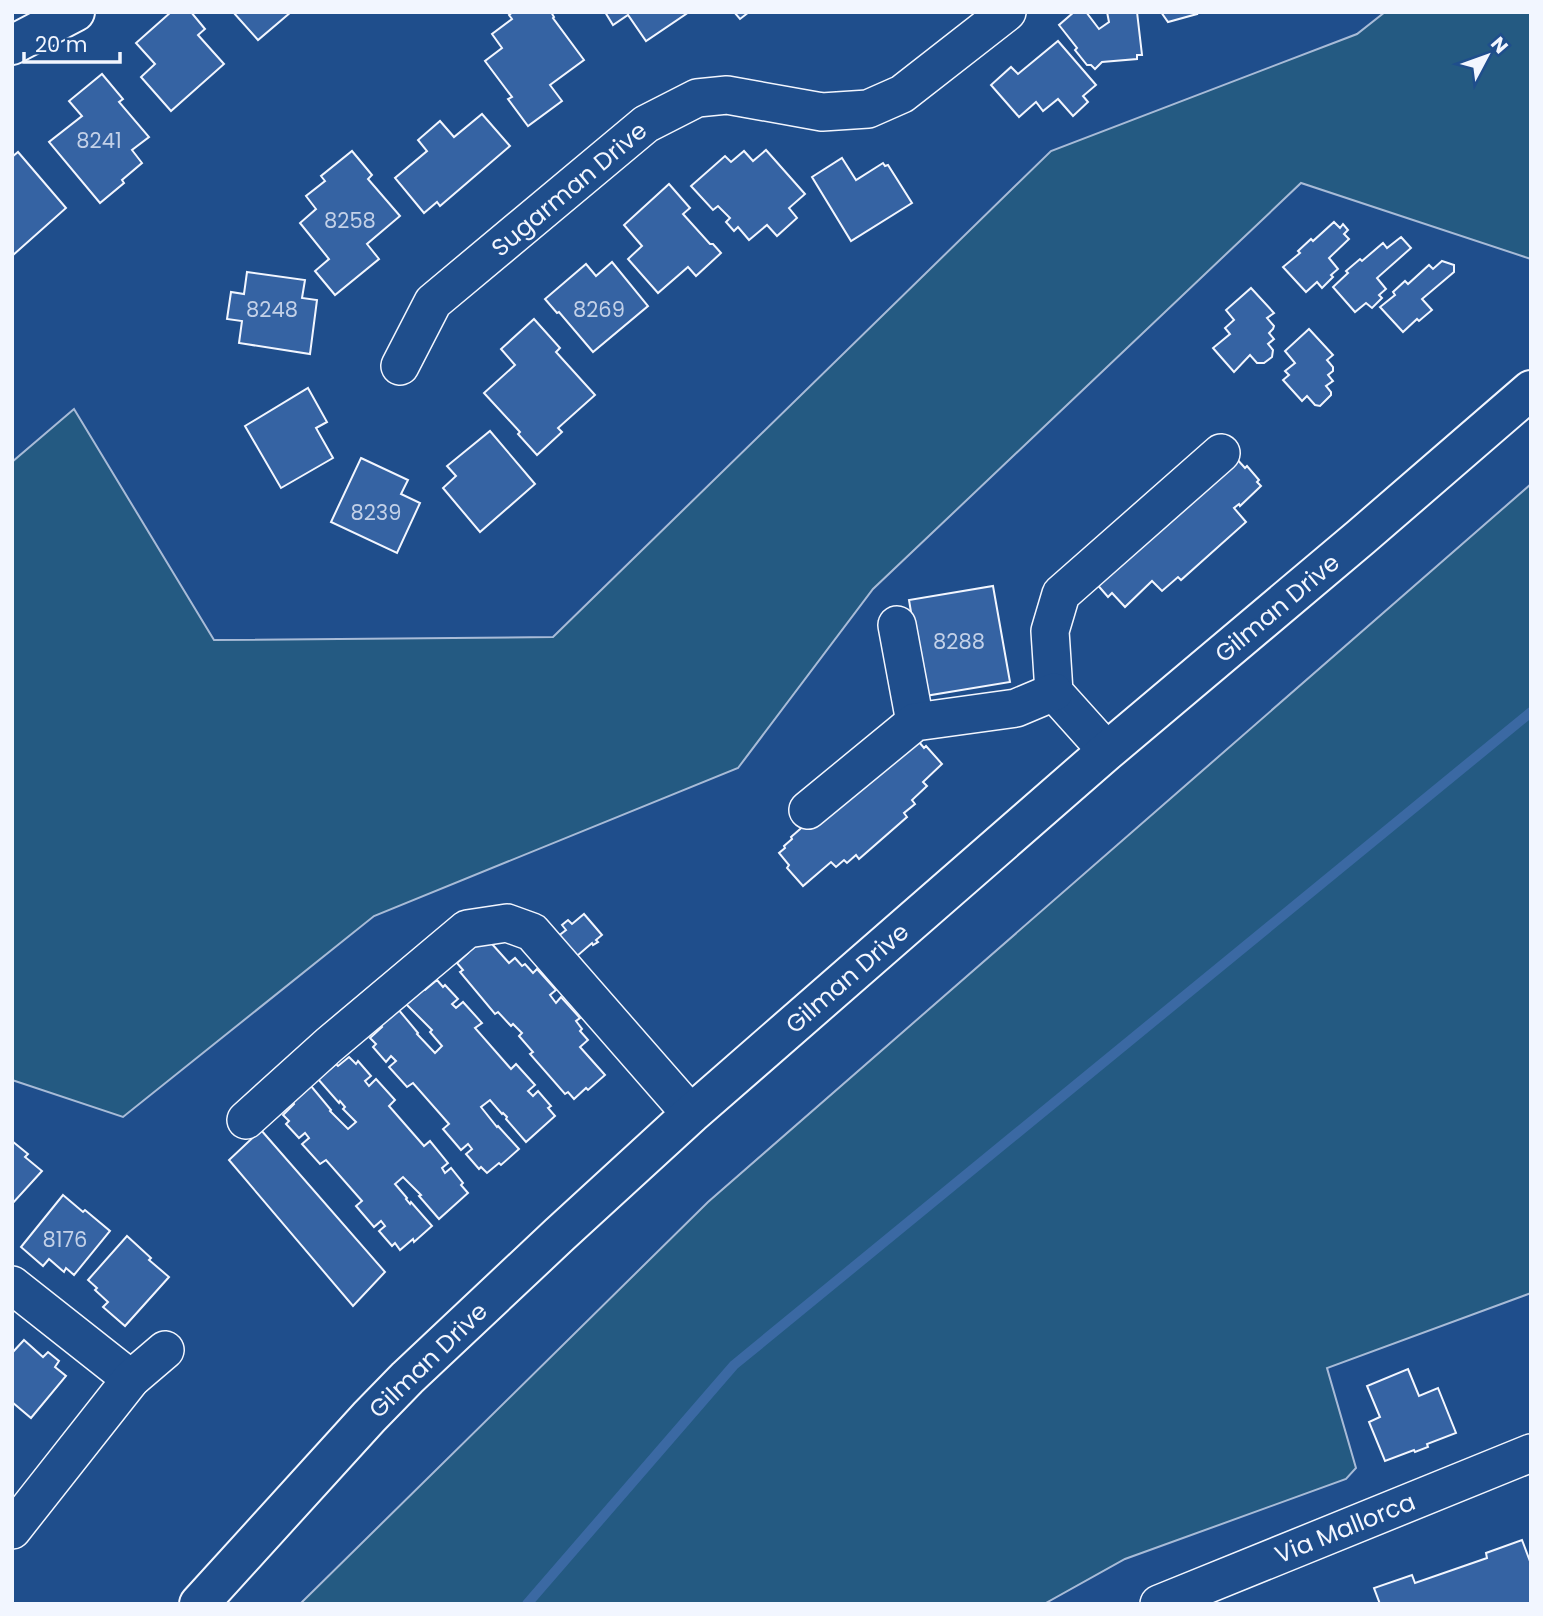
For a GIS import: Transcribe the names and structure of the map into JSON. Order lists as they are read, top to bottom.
{
  "streets": {
    "main road": ["Gilman Drive"],
    "street": ["Sugarman Drive", "Via Mallorca"]
  },
  "house_numbers": [
    "8241",
    "8258",
    "8248",
    "8269",
    "8239",
    "8288",
    "8176"
  ],
  "scale_bar": "20 m",
  "north": "top right"
}
